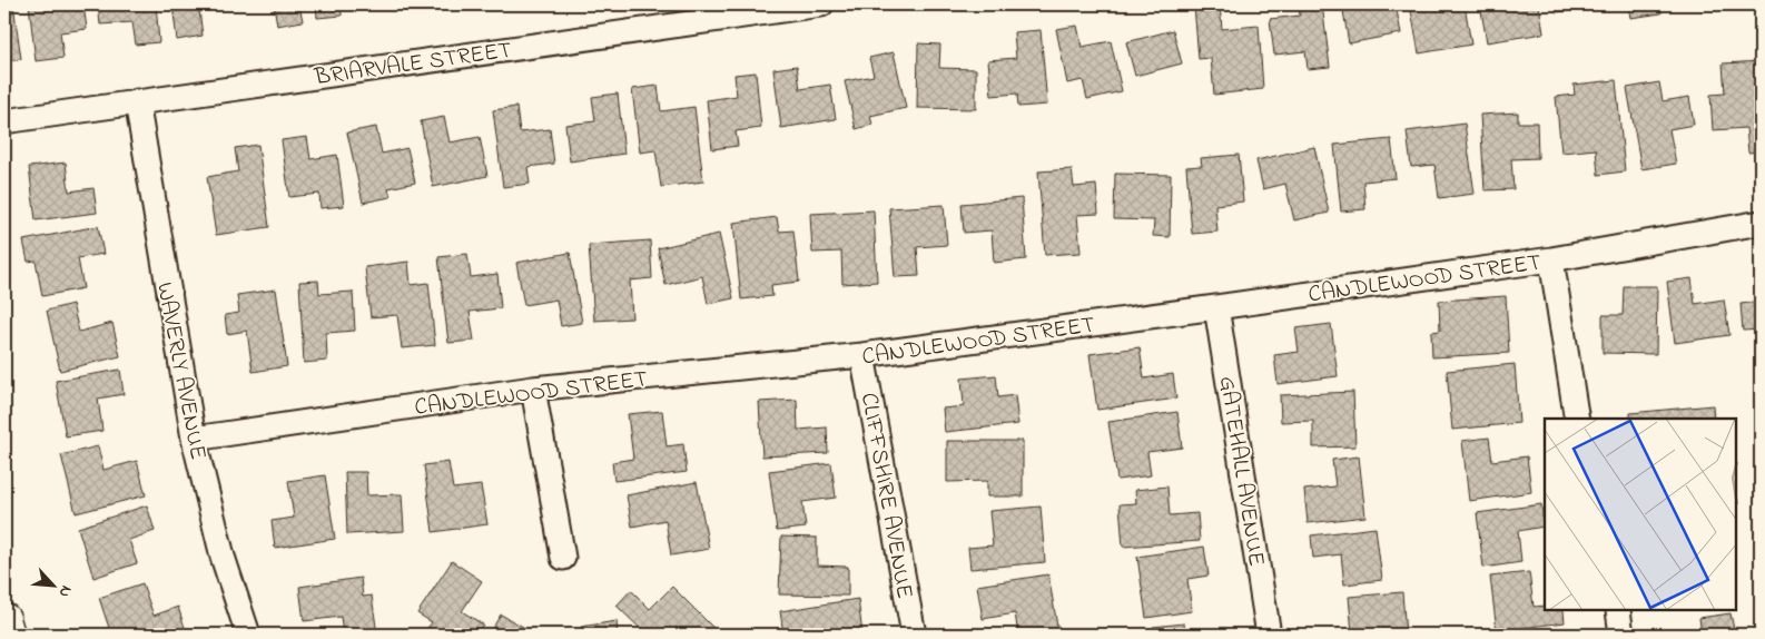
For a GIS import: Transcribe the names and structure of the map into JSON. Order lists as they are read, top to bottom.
{
  "streets": {
    "street": [
      "BRIARVALE STREET",
      "CANDLEWOOD STREET",
      "WAVERLY AVENUE",
      "GATEHALL AVENUE",
      "CLIFFSHIRE AVENUE"
    ]
  },
  "crossings": [
    ["BRIARVALE STREET", "WAVERLY AVENUE"],
    ["CANDLEWOOD STREET", "WAVERLY AVENUE"],
    ["CANDLEWOOD STREET", "GATEHALL AVENUE"],
    ["CANDLEWOOD STREET", "CLIFFSHIRE AVENUE"]
  ],
  "north": "bottom right"
}
